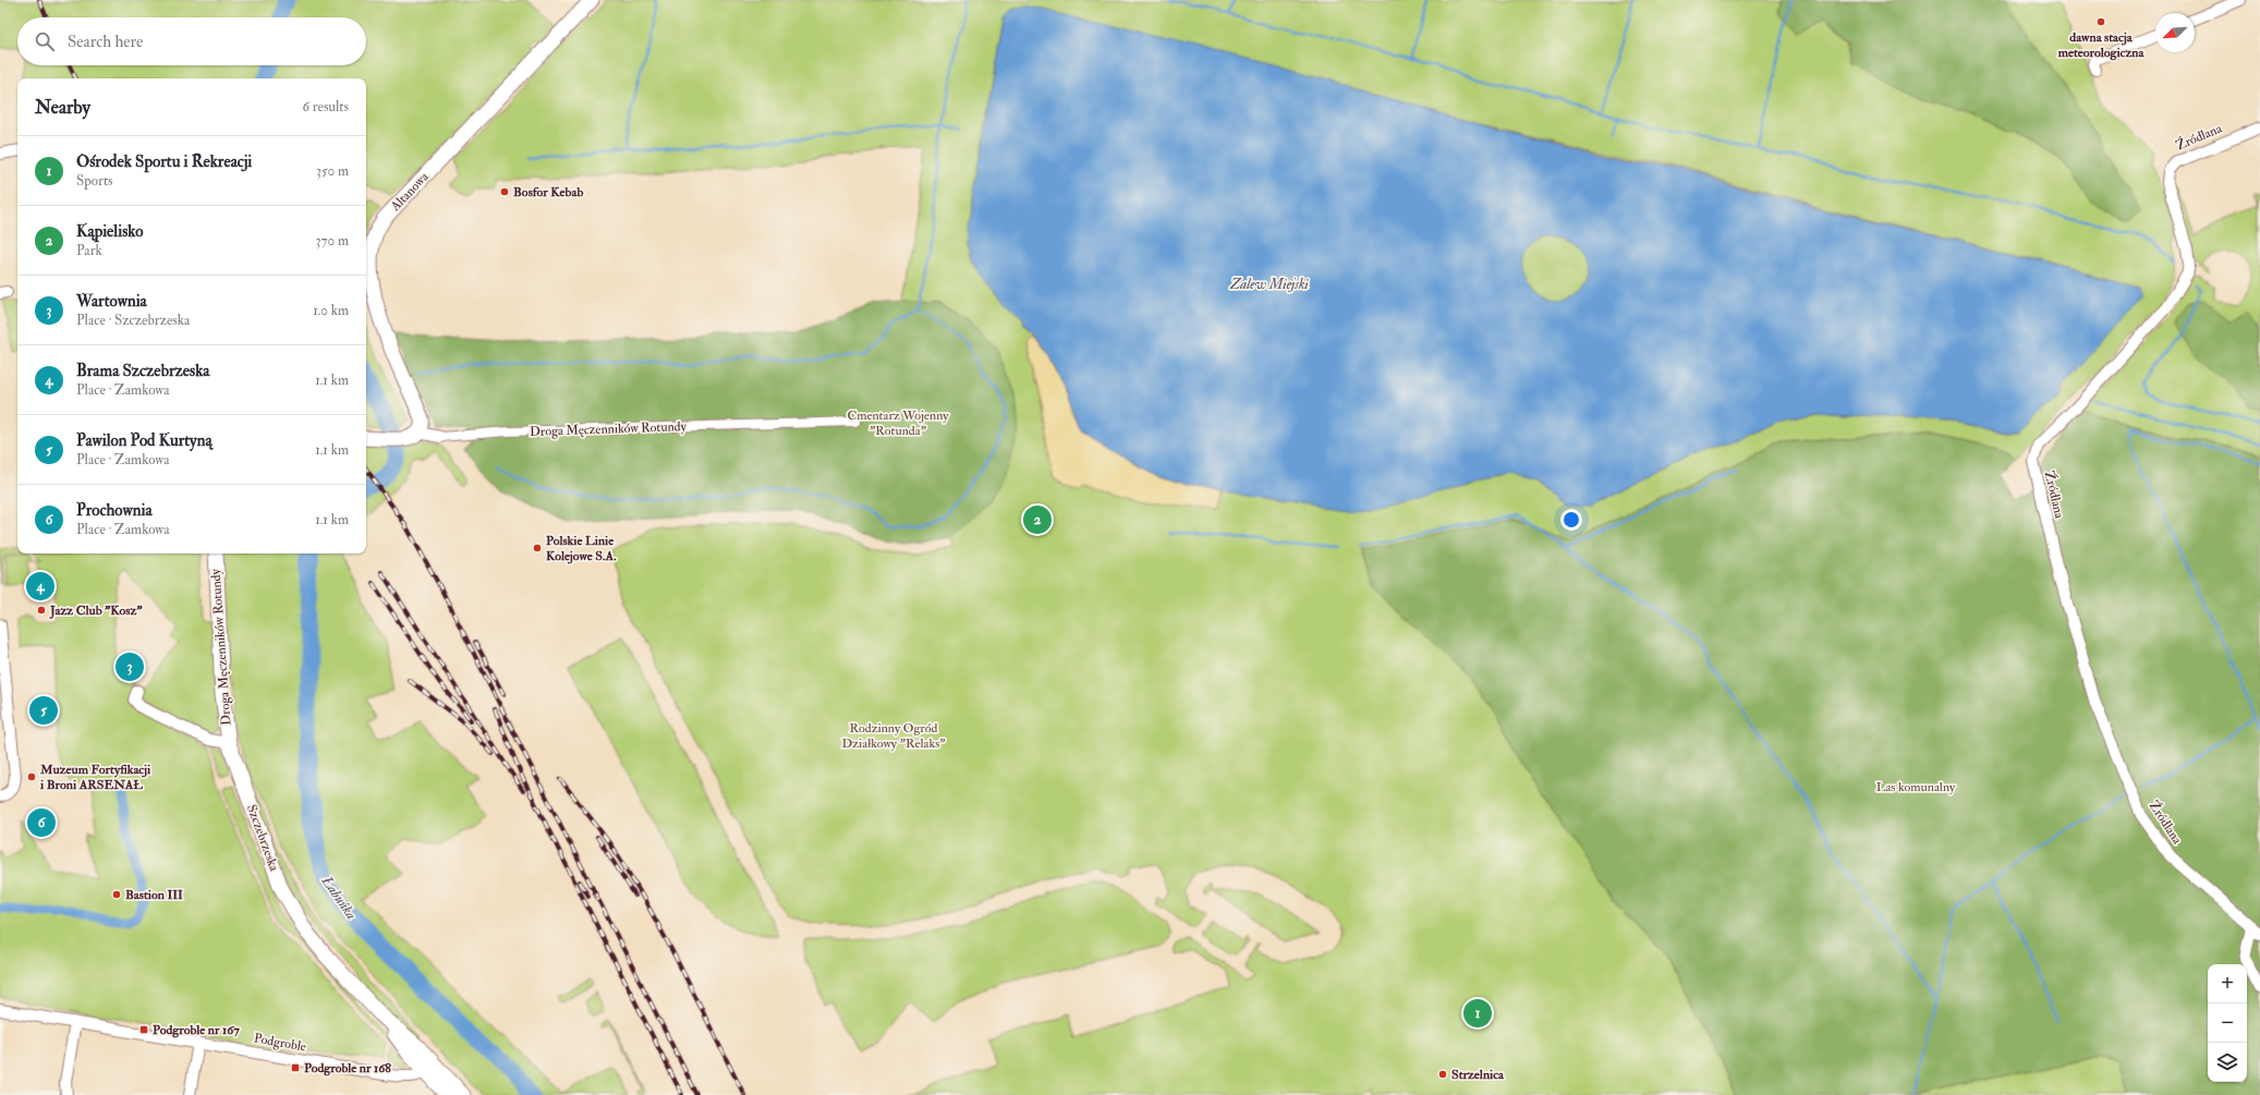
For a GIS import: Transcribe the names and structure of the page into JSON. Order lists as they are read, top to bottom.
{
  "streets": {
    "street": [
      "Źródlana",
      "Altanowa",
      "Droga Męczenników Rotundy",
      "Szczebrzeska",
      "Podgroble"
    ]
  },
  "crossings": [
    ["Altanowa", "Droga Męczenników Rotundy"],
    ["Droga Męczenników Rotundy", "Szczebrzeska"],
    ["Szczebrzeska", "Podgroble"]
  ],
  "water": ["Zalew Miejski", "Łabuńka"],
  "parks": ["Cmentarz Wojenny \"Rotunda\"", "Rodzinny Ogród Działkowy \"Relaks\"", "Las komunalny"],
  "places": {
    "other": [
      "dawna stacja meteorologiczna",
      "Bosfor Kebab",
      "Polskie Linie Kolejowe S.A.",
      "Jazz Club \"Kosz\"",
      "Muzeum Fortyfikacji i Broni ARSENAŁ",
      "Bastion III",
      "Strzelnica"
    ],
    "transit": ["Podgroble nr 167", "Podgroble nr 168"]
  },
  "north": "bottom left",
  "page": {
    "search": "Search here",
    "heading": ["Nearby", "6 results"],
    "list": [
      {
        "mark": "1",
        "name": "Ośrodek Sportu i Rekreacji",
        "note": "Sports",
        "value": "350 m"
      },
      {
        "mark": "2",
        "name": "Kąpielisko",
        "note": "Park",
        "value": "370 m"
      },
      {
        "mark": "3",
        "name": "Wartownia",
        "note": "Place · Szczebrzeska",
        "value": "1.0 km"
      },
      {
        "mark": "4",
        "name": "Brama Szczebrzeska",
        "note": "Place · Zamkowa",
        "value": "1.1 km"
      },
      {
        "mark": "5",
        "name": "Pawilon Pod Kurtyną",
        "note": "Place · Zamkowa",
        "value": "1.1 km"
      },
      {
        "mark": "6",
        "name": "Prochownia",
        "note": "Place · Zamkowa",
        "value": "1.1 km"
      }
    ],
    "pins": [
      "2",
      "4",
      "3",
      "5",
      "6",
      "1"
    ],
    "map_buttons": ["+", "−"]
  }
}
